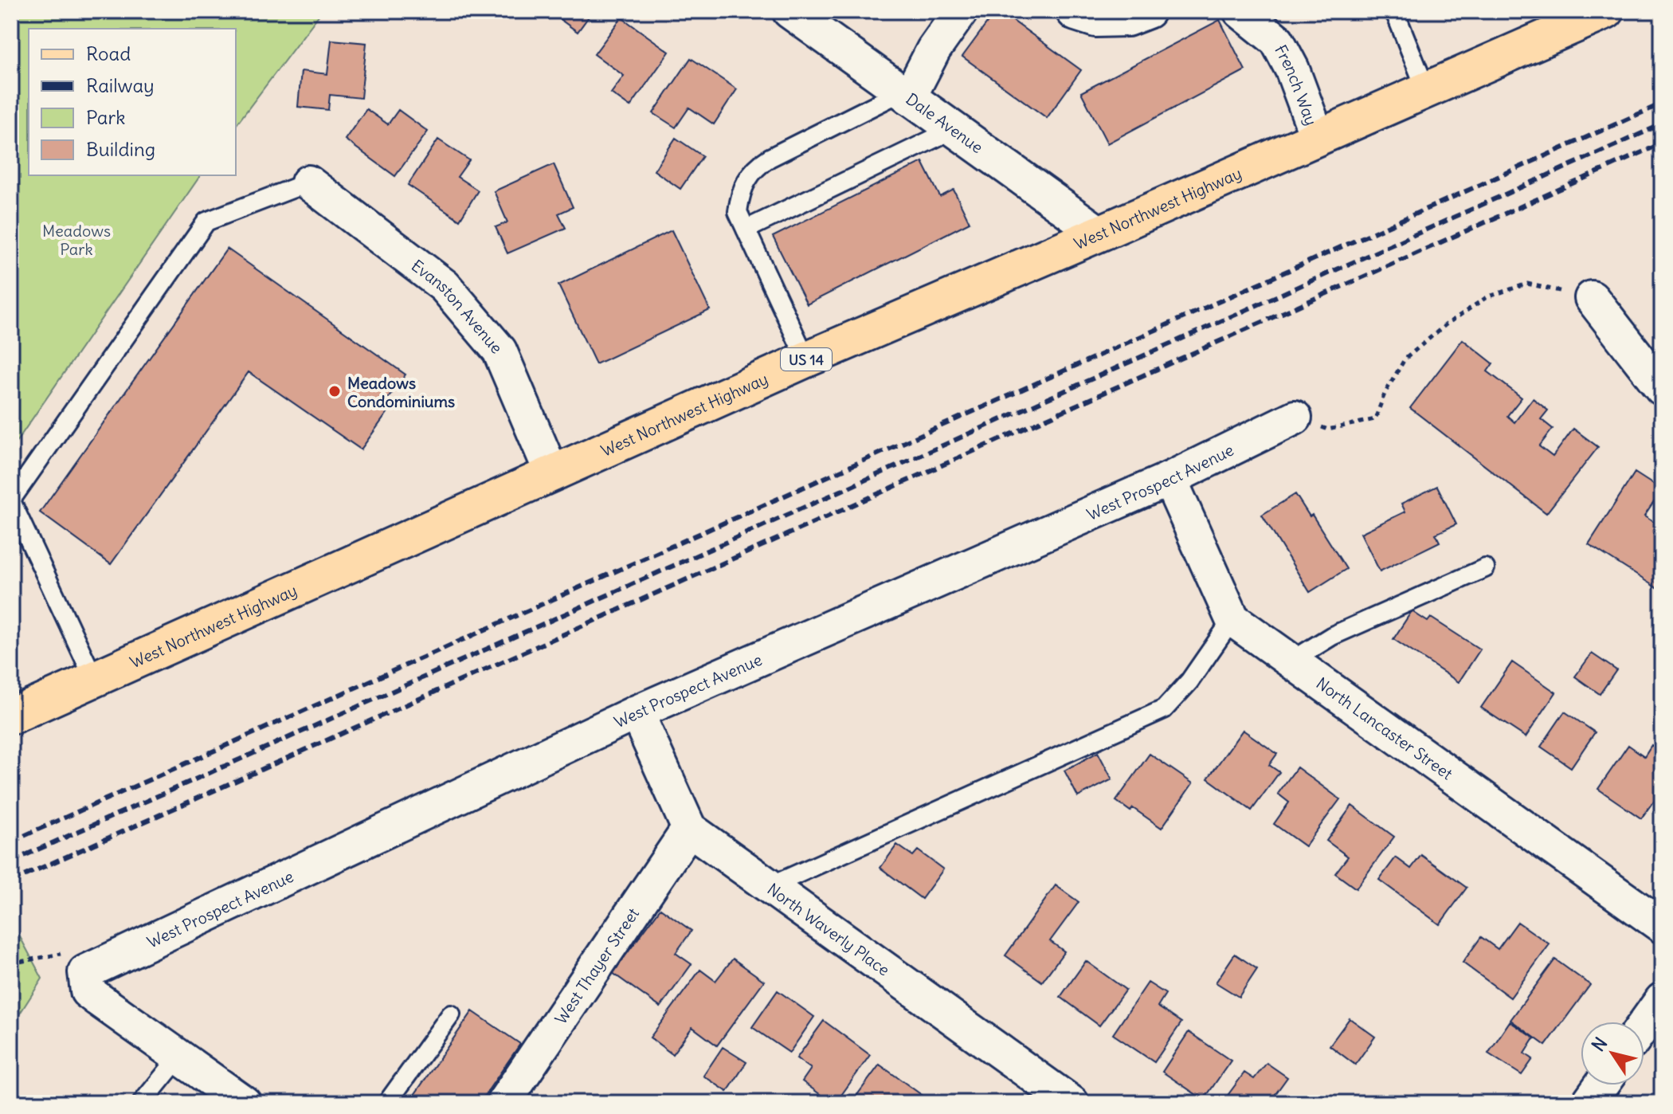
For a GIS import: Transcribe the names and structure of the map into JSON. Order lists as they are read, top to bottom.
{
  "streets": {
    "main road": ["West Northwest Highway", "US 14"],
    "street": [
      "French Way",
      "Dale Avenue",
      "Evanston Avenue",
      "West Prospect Avenue",
      "North Lancaster Street",
      "North Waverly Place",
      "West Thayer Street"
    ]
  },
  "crossings": [
    ["French Way", "West Northwest Highway"],
    ["Dale Avenue", "West Northwest Highway"],
    ["West Northwest Highway", "Evanston Avenue"],
    ["West Prospect Avenue", "North Lancaster Street"],
    ["North Waverly Place", "West Thayer Street"]
  ],
  "parks": ["Meadows Park"],
  "places": ["Meadows Condominiums"],
  "legend": [
    "Road",
    "Railway",
    "Park",
    "Building"
  ],
  "north": "top left"
}
